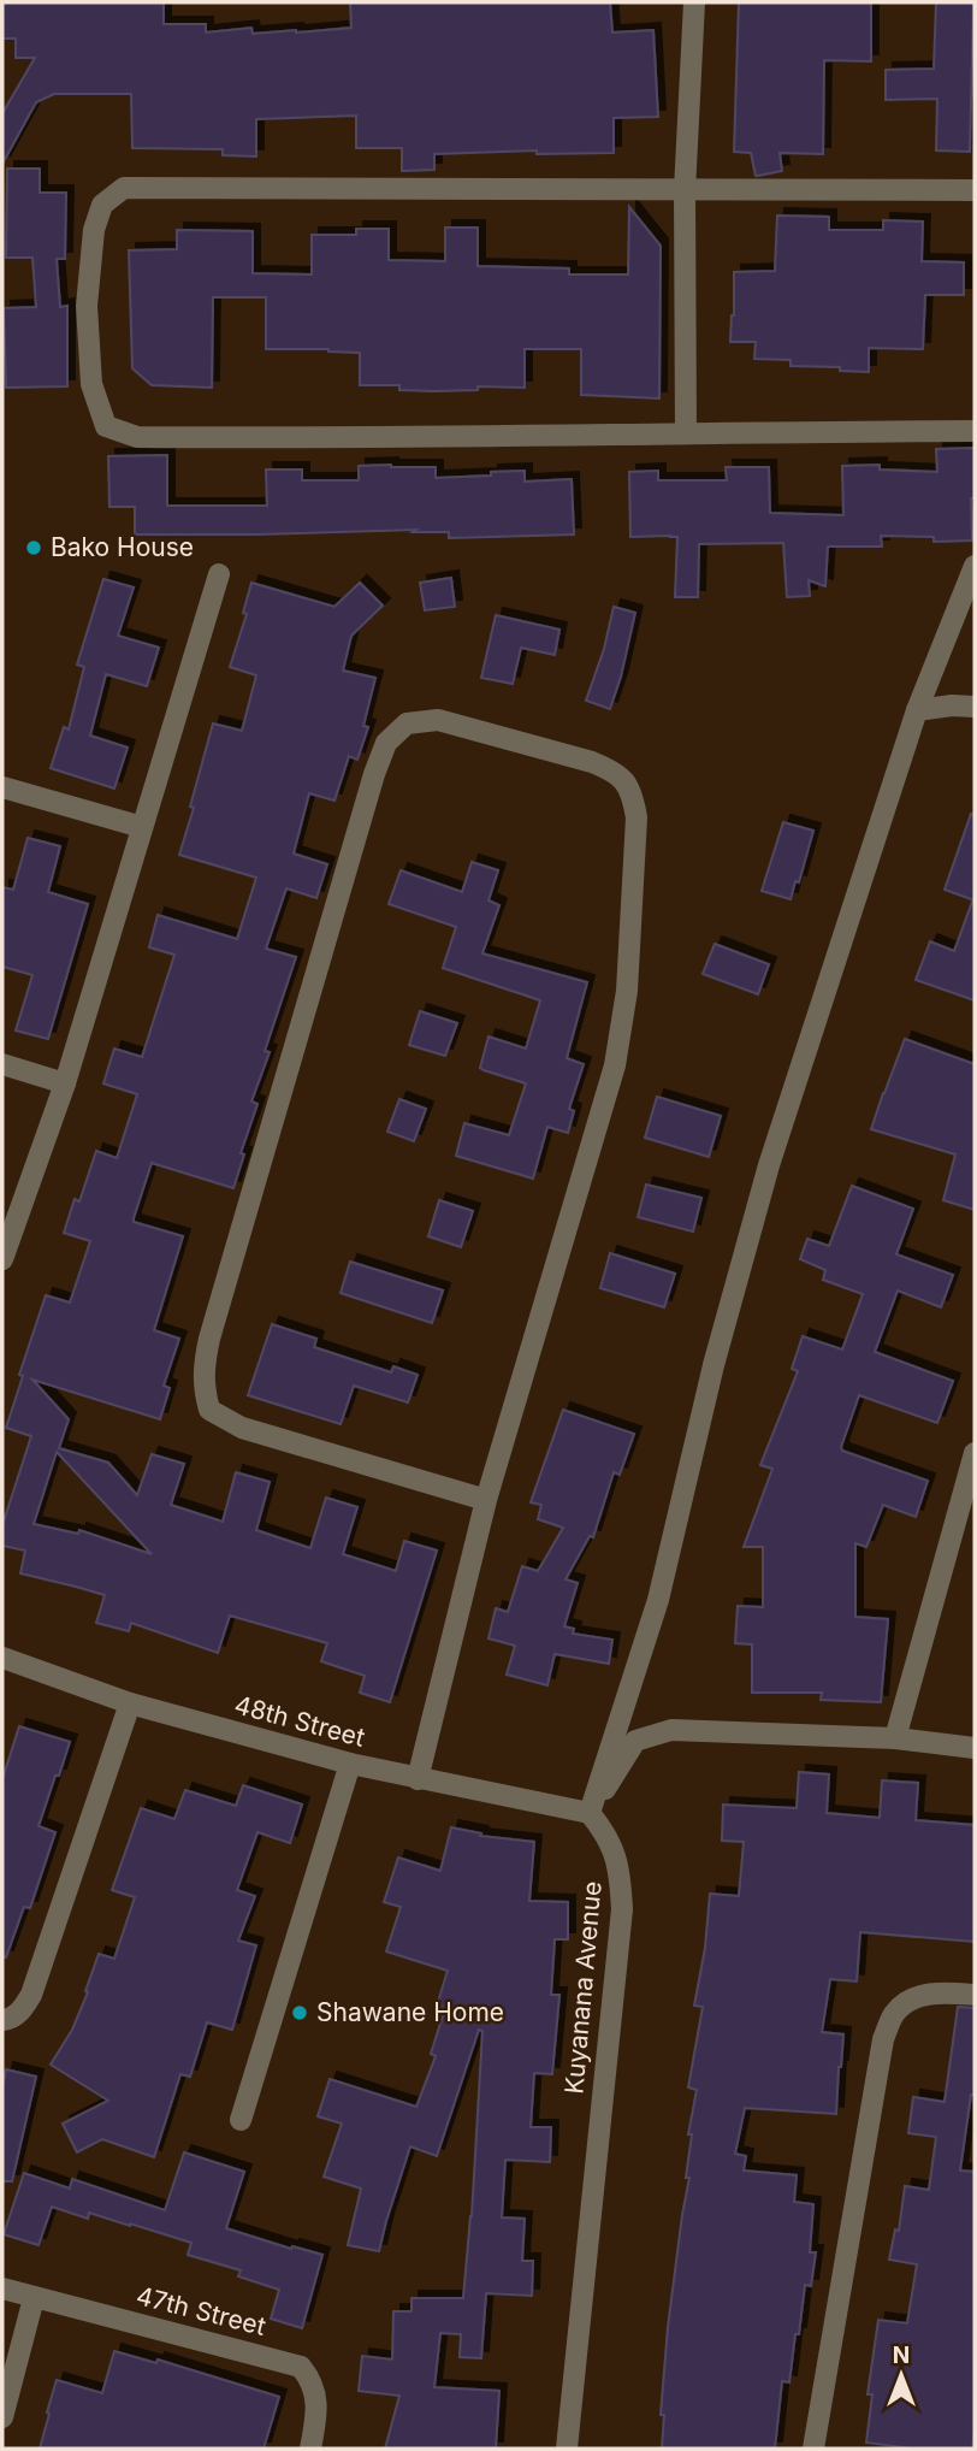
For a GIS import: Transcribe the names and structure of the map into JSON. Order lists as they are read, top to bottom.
{
  "streets": {
    "street": ["48th Street", "Kuyanana Avenue", "47th Street"]
  },
  "crossings": [
    ["48th Street", "Kuyanana Avenue"]
  ],
  "places": ["Bako House", "Shawane Home"],
  "north": "top"
}
